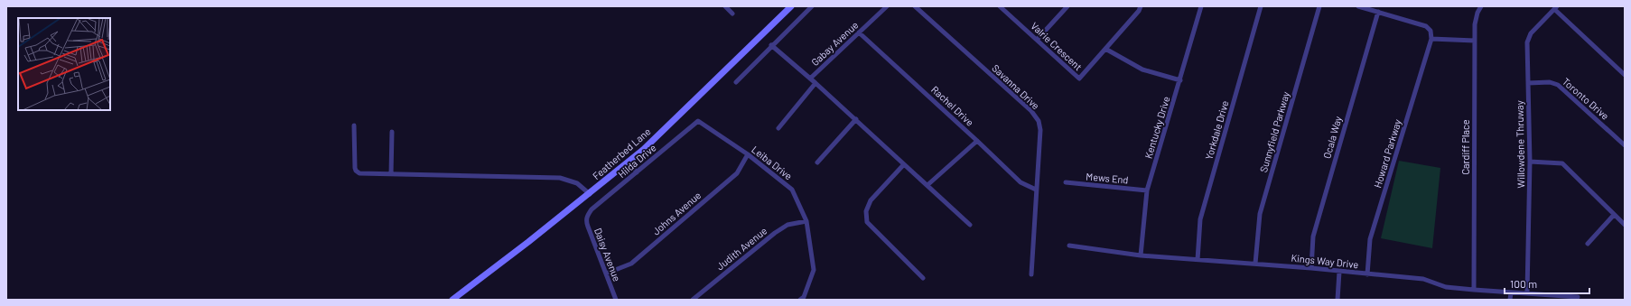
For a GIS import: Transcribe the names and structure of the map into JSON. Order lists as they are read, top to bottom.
{
  "streets": {
    "main road": ["Featherbed Lane"],
    "street": [
      "Gabay Avenue",
      "Valrie Crescent",
      "Savanna Drive",
      "Toronto Drive",
      "Rachel Drive",
      "Kentucky Drive",
      "Yorkdale Drive",
      "Sunnyfield Parkway",
      "Ocala Way",
      "Willowdene Thruway",
      "Cardiff Place",
      "Howard Parkway",
      "Hilda Drive",
      "Leiba Drive",
      "Mews End",
      "Johns Avenue",
      "Judith Avenue",
      "Daisy Avenue",
      "Kings Way Drive"
    ]
  },
  "crossings": [
    ["Gabay Avenue", "Rachel Drive"],
    ["Savanna Drive", "Rachel Drive"],
    ["Toronto Drive", "Willowdene Thruway"],
    ["Kentucky Drive", "Mews End"],
    ["Kentucky Drive", "Kings Way Drive"],
    ["Yorkdale Drive", "Kings Way Drive"],
    ["Sunnyfield Parkway", "Kings Way Drive"],
    ["Ocala Way", "Kings Way Drive"],
    ["Willowdene Thruway", "Kings Way Drive"],
    ["Cardiff Place", "Kings Way Drive"],
    ["Howard Parkway", "Kings Way Drive"],
    ["Hilda Drive", "Leiba Drive"],
    ["Hilda Drive", "Daisy Avenue"],
    ["Leiba Drive", "Johns Avenue"],
    ["Leiba Drive", "Judith Avenue"],
    ["Johns Avenue", "Daisy Avenue"]
  ],
  "scale_bar": "100 m"
}
